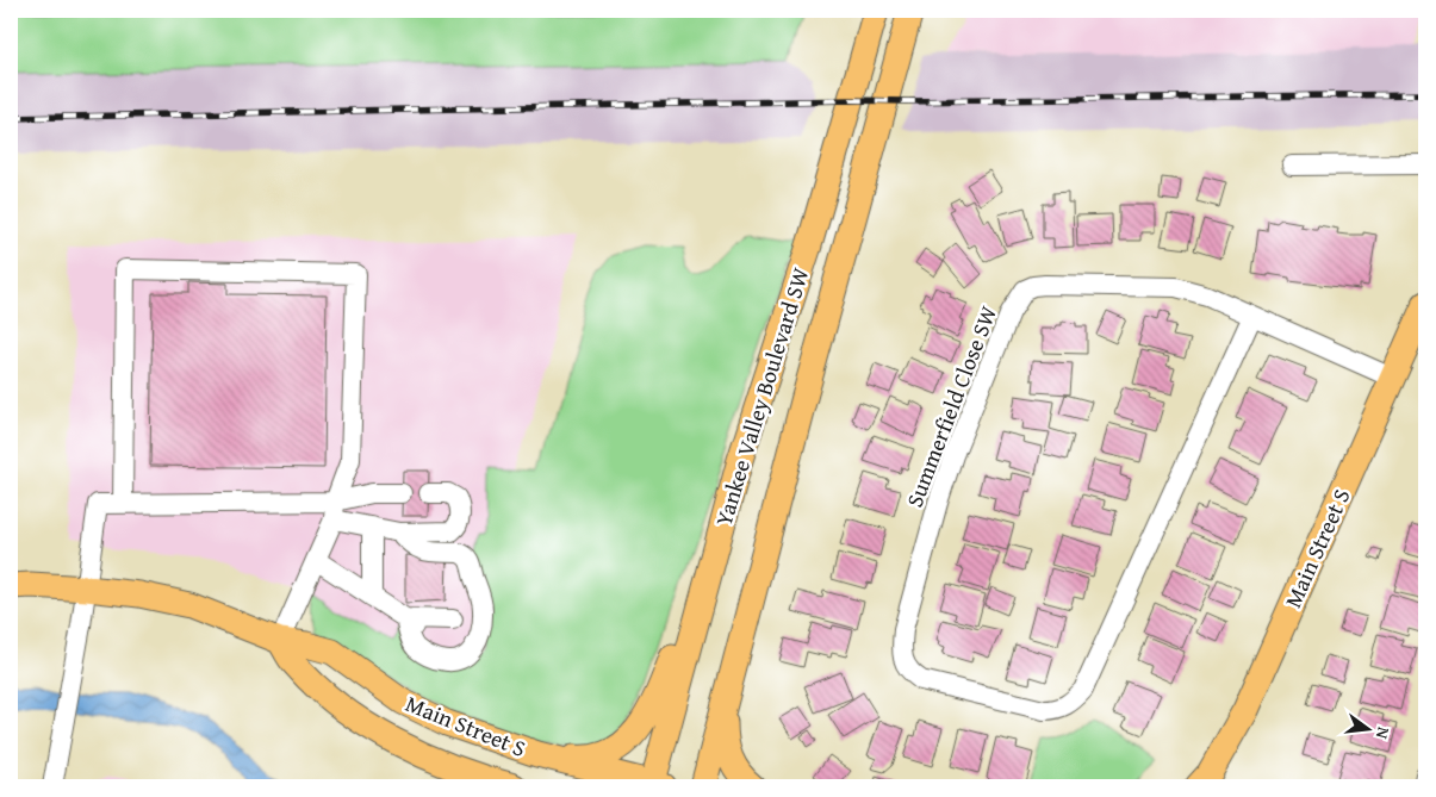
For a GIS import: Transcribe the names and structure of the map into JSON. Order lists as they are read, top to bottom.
{
  "streets": {
    "main road": ["Yankee Valley Boulevard SW", "Main Street S"],
    "street": ["Summerfield Close SW"]
  },
  "crossings": [
    ["Yankee Valley Boulevard SW", "Main Street S"],
    ["Summerfield Close SW", "Main Street S"]
  ],
  "north": "right"
}
